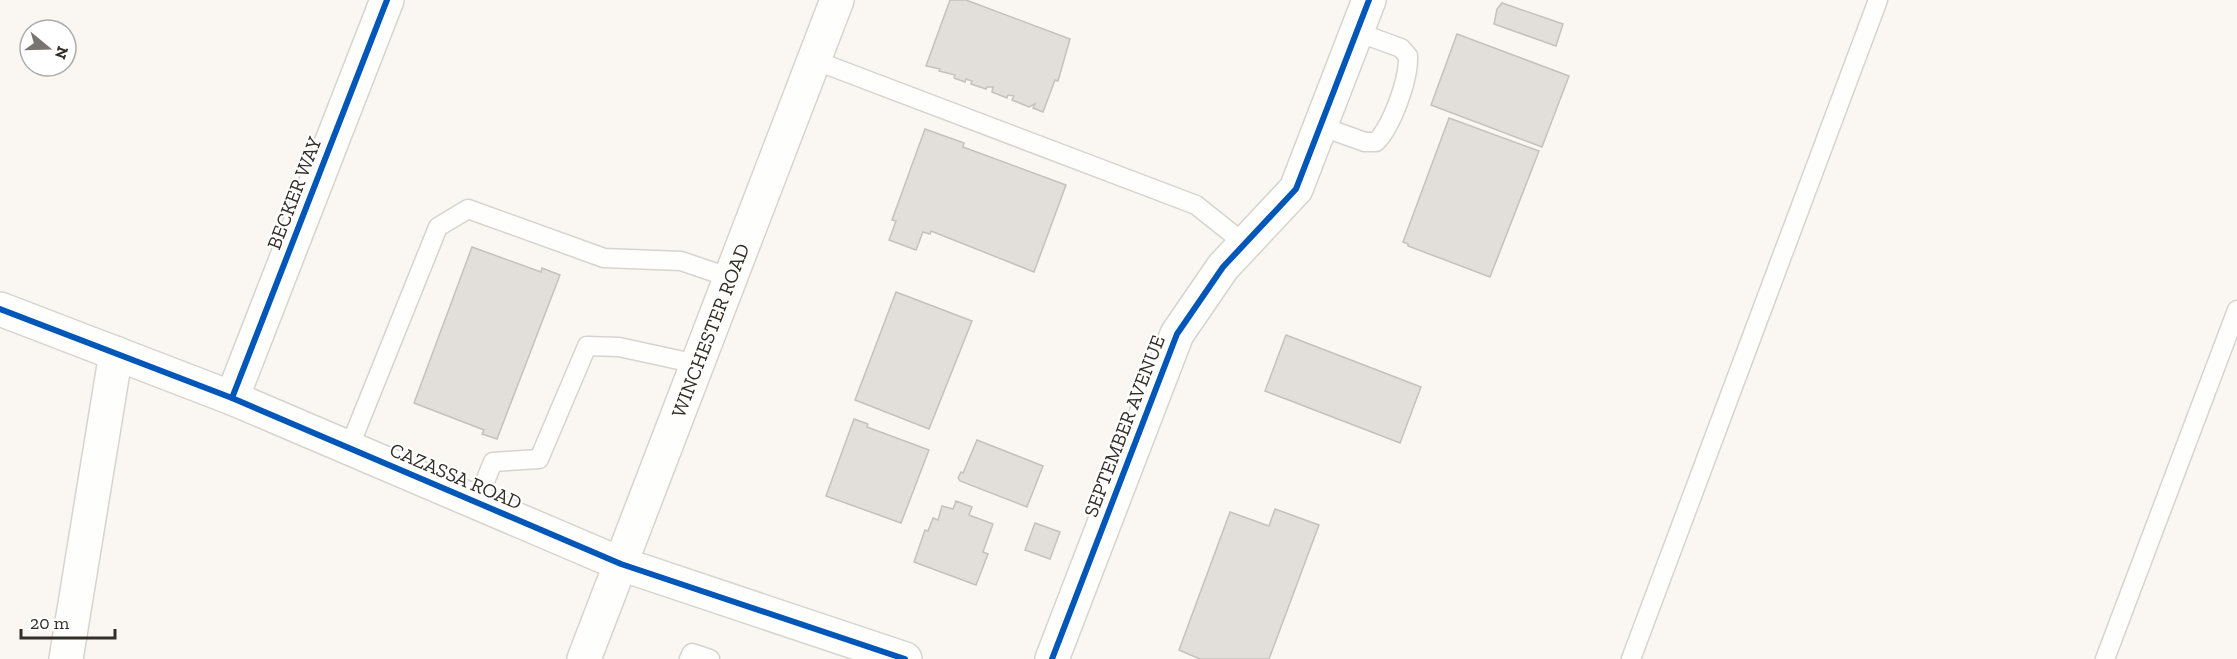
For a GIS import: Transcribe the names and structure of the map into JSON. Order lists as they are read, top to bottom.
{
  "streets": {
    "street": [
      "BECKER WAY",
      "WINCHESTER ROAD",
      "SEPTEMBER AVENUE",
      "CAZASSA ROAD"
    ]
  },
  "crossings": [
    ["BECKER WAY", "CAZASSA ROAD"],
    ["WINCHESTER ROAD", "CAZASSA ROAD"]
  ],
  "scale_bar": "20 m",
  "north": "right"
}
